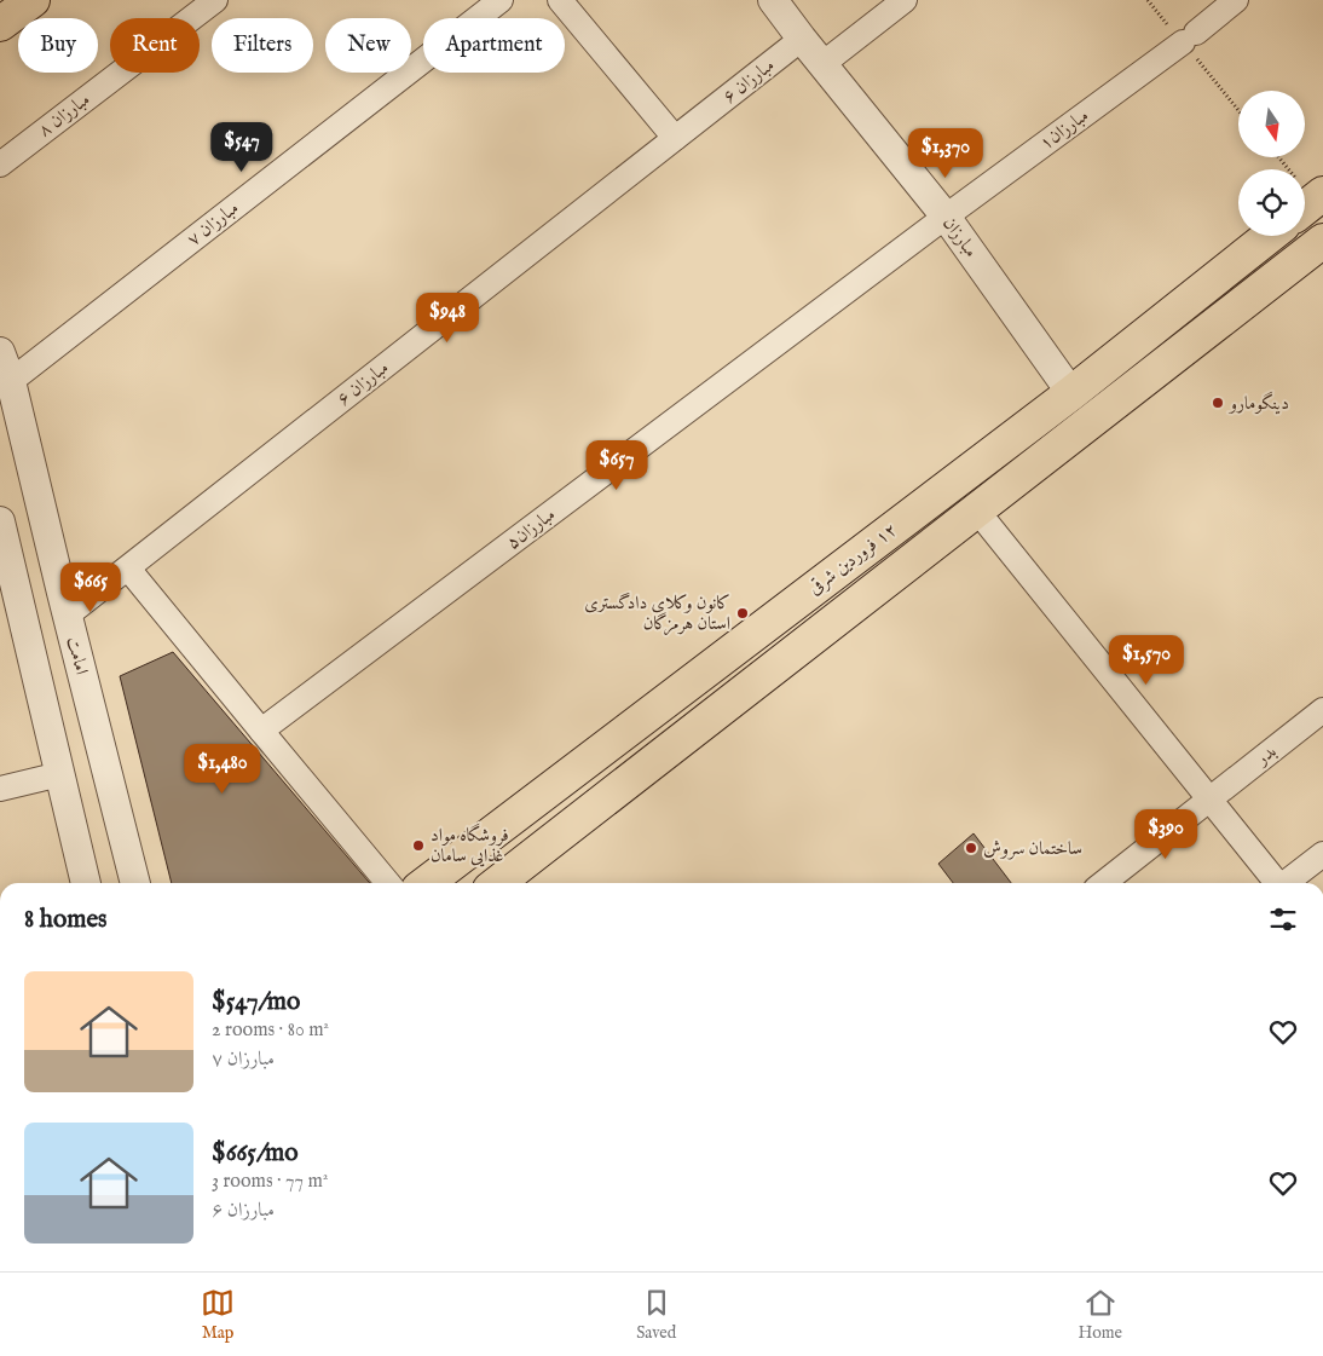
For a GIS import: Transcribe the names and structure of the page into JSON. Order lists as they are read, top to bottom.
{
  "streets": {
    "main road": ["١٢ فروردین شرقی"],
    "street": [
      "مبارزان ۶",
      "مبارزان ۸",
      "مبارزان۱",
      "مبارزان ۷",
      "مبارزان",
      "مبارزان۵",
      "امامت",
      "بدر"
    ]
  },
  "crossings": [
    ["مبارزان ۶", "مبارزان"],
    ["مبارزان ۶", "امامت"],
    ["مبارزان۱", "مبارزان"],
    ["مبارزان۱", "مبارزان۵"],
    ["مبارزان ۷", "امامت"],
    ["مبارزان", "مبارزان۵"],
    ["مبارزان", "١٢ فروردین شرقی"]
  ],
  "places": [
    "دینگومارو",
    "کانون وکلای دادگستری استان هرمزگان",
    "فروشگاه مواد غذایی سامان",
    "ساختمان سروش"
  ],
  "north": "bottom",
  "page": {
    "chip": [
      "Buy",
      "Rent",
      "Filters",
      "New",
      "Apartment"
    ],
    "price": [
      "$547",
      "$1,370",
      "$948",
      "$657",
      "$665",
      "$1,570",
      "$1,480",
      "$390"
    ],
    "heading": "8 homes",
    "list": [
      {
        "name": "$547/mo",
        "note": "2 rooms · 80 m² · مبارزان ۷"
      },
      {
        "name": "$665/mo",
        "note": "3 rooms · 77 m² · مبارزان ۶"
      }
    ],
    "tabs": ["Map", "Saved", "Home"]
  }
}
